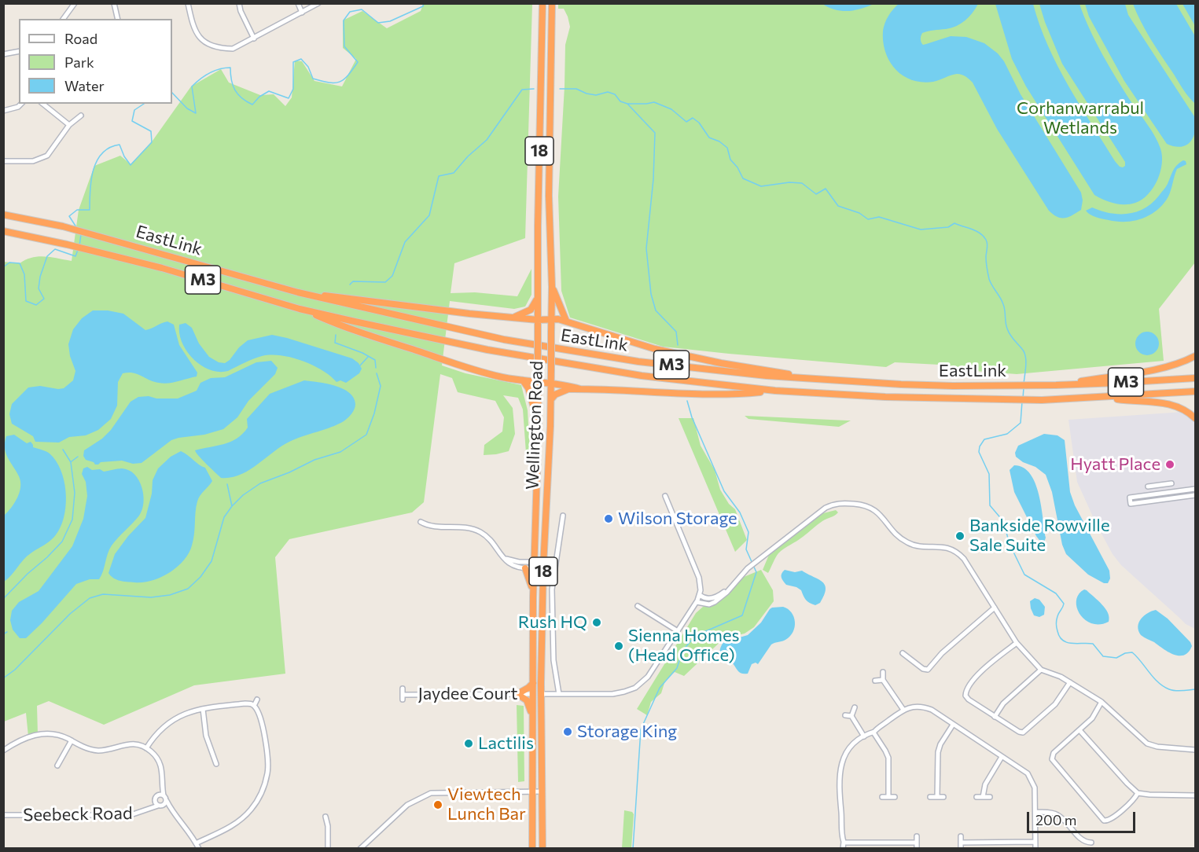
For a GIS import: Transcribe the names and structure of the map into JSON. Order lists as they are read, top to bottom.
{
  "streets": {
    "highway": [
      "18",
      "EastLink",
      "M3",
      "Wellington Road"
    ],
    "street": ["Jaydee Court", "Seebeck Road"]
  },
  "crossings": [
    ["18", "Wellington Road"],
    ["Wellington Road", "Jaydee Court"]
  ],
  "parks": ["Corhanwarrabul Wetlands"],
  "places": [
    "Hyatt Place",
    "Wilson Storage",
    "Bankside Rowville Sale Suite",
    "Rush HQ",
    "Sienna Homes (Head Office)",
    "Storage King",
    "Lactilis",
    "Viewtech Lunch Bar"
  ],
  "legend": ["Road", "Park", "Water"],
  "scale_bar": "200 m"
}
